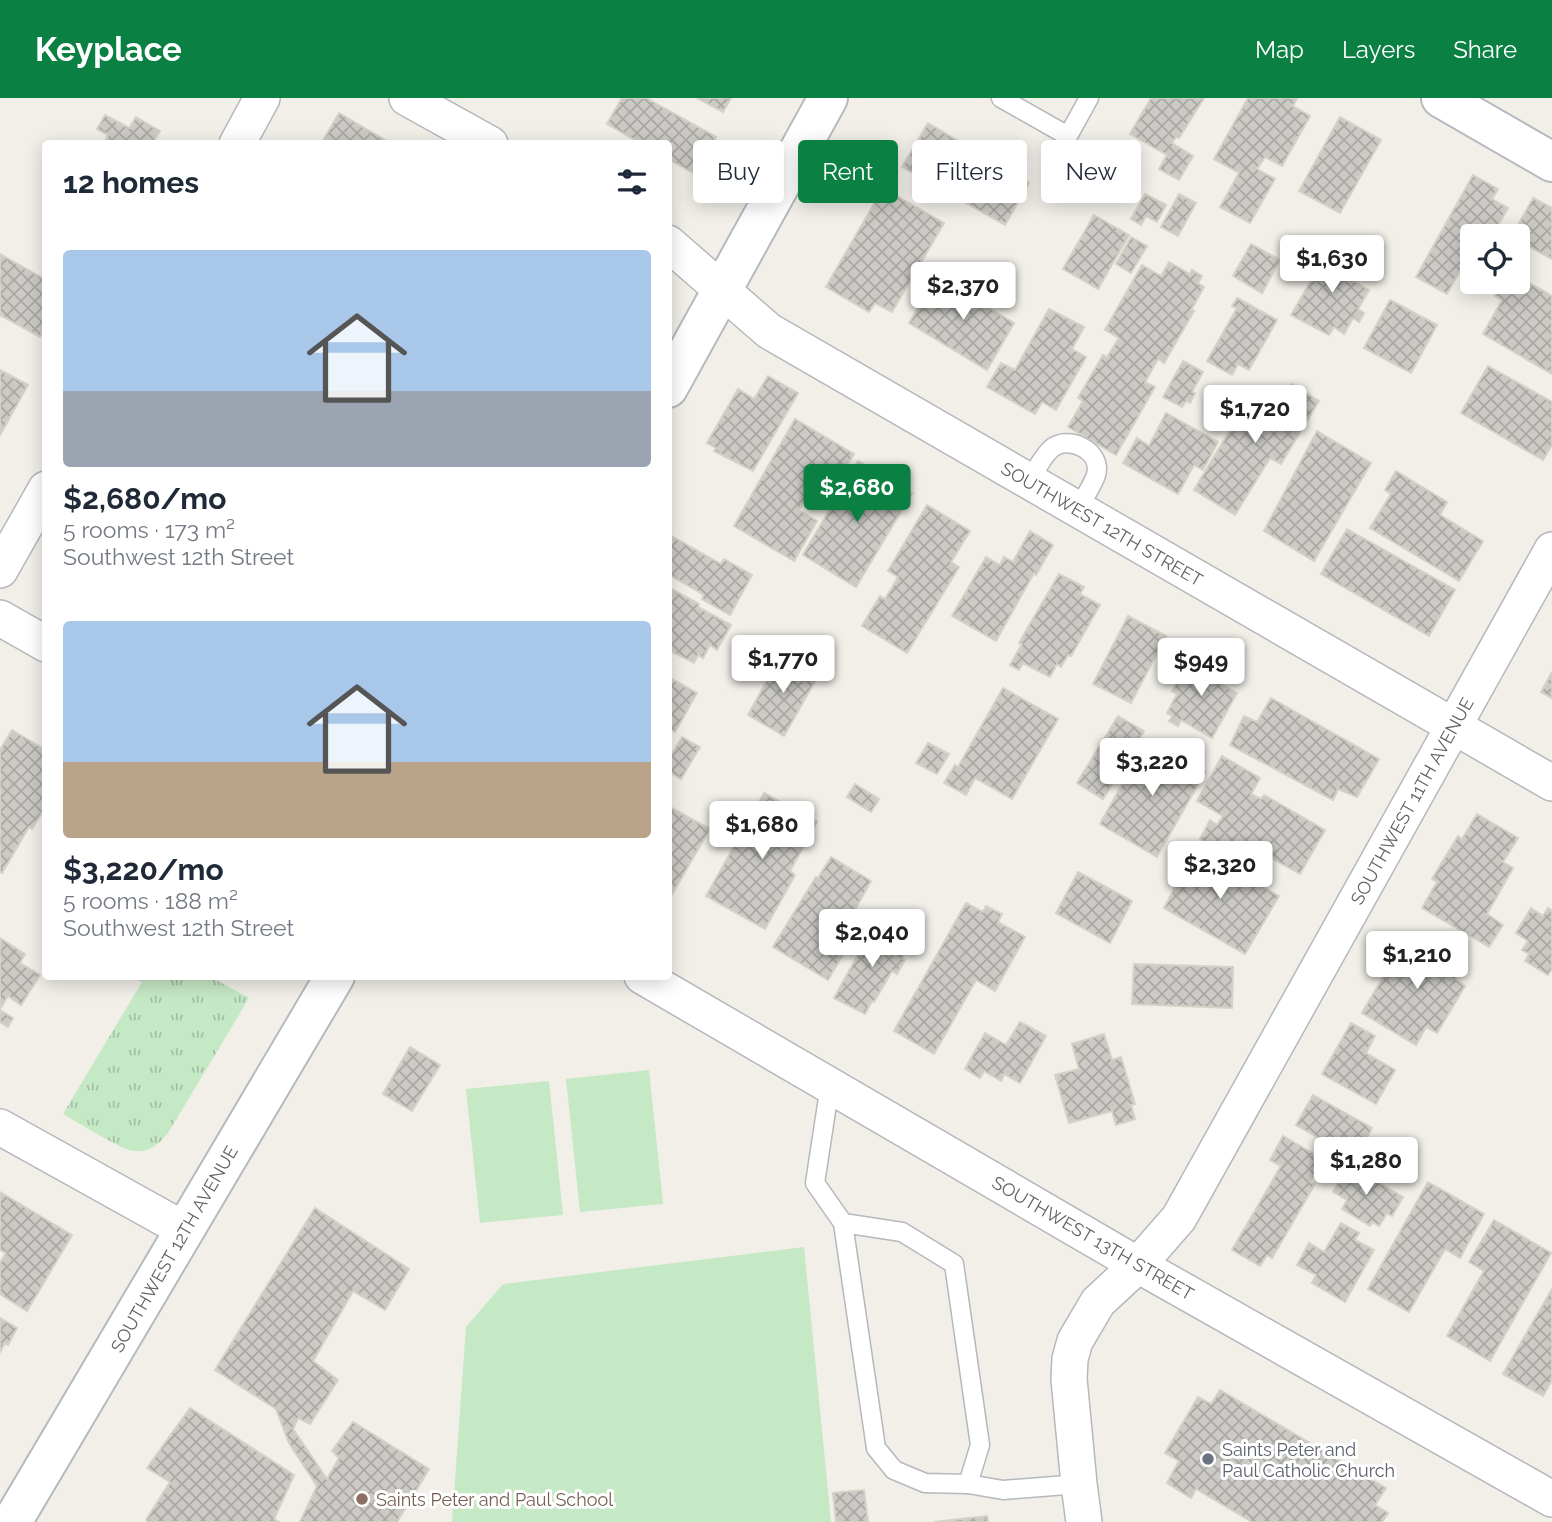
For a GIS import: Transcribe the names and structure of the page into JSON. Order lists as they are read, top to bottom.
{
  "streets": {
    "main road": ["SOUTHWEST 12TH AVENUE"],
    "street": ["SOUTHWEST 12TH STREET", "SOUTHWEST 11TH AVENUE", "SOUTHWEST 13TH STREET"]
  },
  "crossings": [
    ["SOUTHWEST 12TH STREET", "SOUTHWEST 11TH AVENUE"],
    ["SOUTHWEST 11TH AVENUE", "SOUTHWEST 13TH STREET"]
  ],
  "places": ["Saints Peter and Paul Catholic Church", "Saints Peter and Paul School"],
  "page": {
    "header": "Keyplace",
    "nav": ["Map", "Layers", "Share"],
    "chip": [
      "Buy",
      "Rent",
      "Filters",
      "New"
    ],
    "heading": "12 homes",
    "list": [
      {
        "name": "$2,680/mo",
        "note": "5 rooms · 173 m² · Southwest 12th Street"
      },
      {
        "name": "$3,220/mo",
        "note": "5 rooms · 188 m² · Southwest 12th Street"
      }
    ],
    "price": [
      "$1,630",
      "$2,370",
      "$1,720",
      "$2,680",
      "$1,770",
      "$949",
      "$3,220",
      "$1,680",
      "$2,320",
      "$2,040",
      "$1,210",
      "$1,280"
    ]
  }
}
